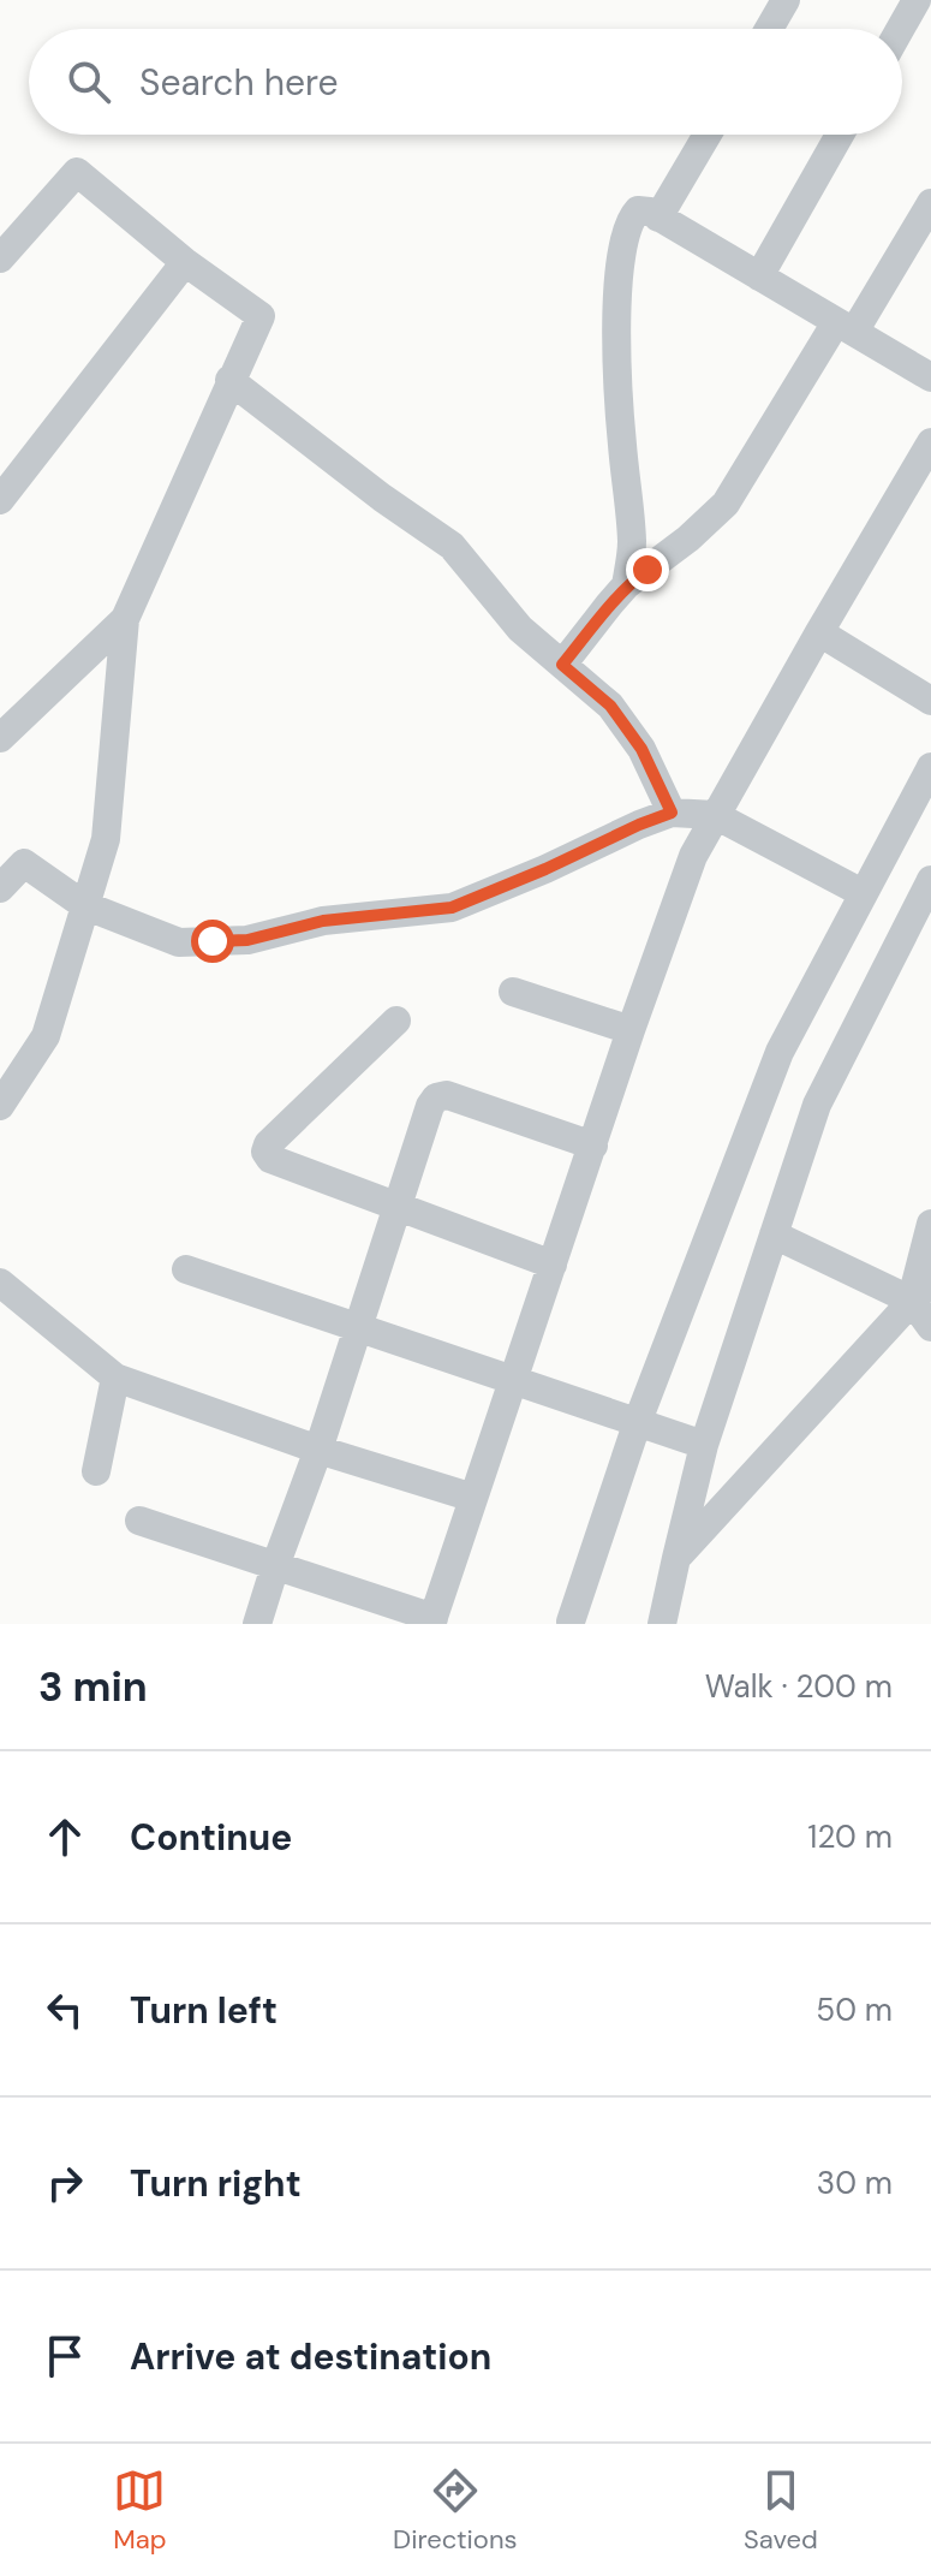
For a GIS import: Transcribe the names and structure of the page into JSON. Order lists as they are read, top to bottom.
{
  "page": {
    "search": "Search here",
    "heading": ["3 min", "Walk · 200 m"],
    "list": [
      ["Continue", "120 m"],
      ["Turn left", "50 m"],
      ["Turn right", "30 m"],
      "Arrive at destination"
    ],
    "nav": ["Map", "Directions", "Saved"]
  }
}
